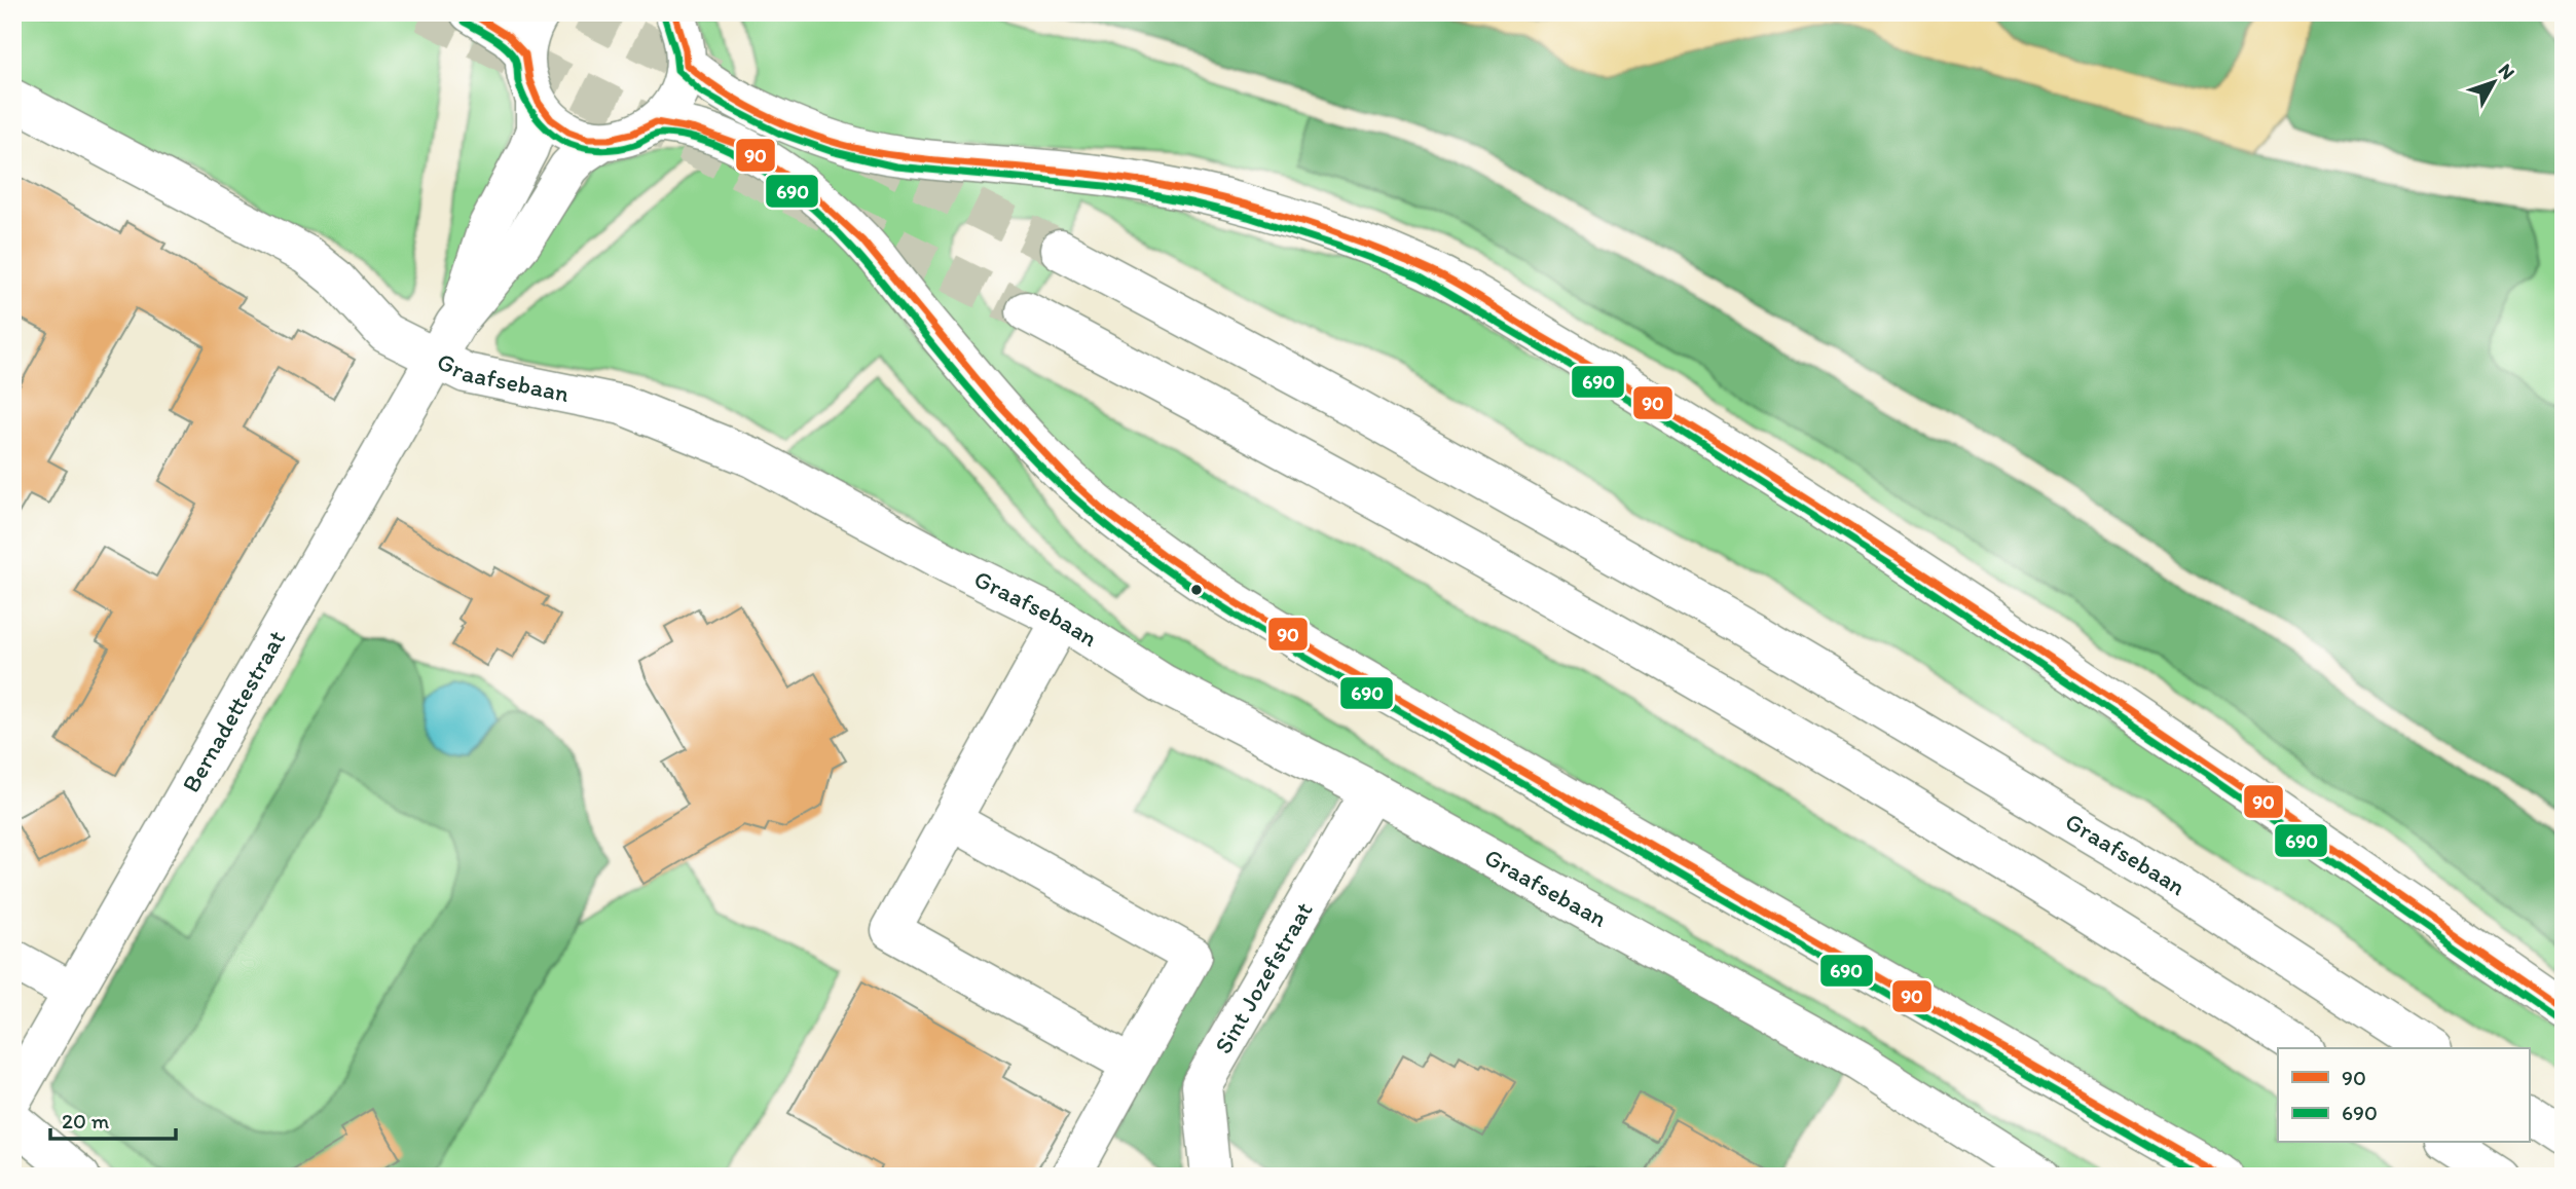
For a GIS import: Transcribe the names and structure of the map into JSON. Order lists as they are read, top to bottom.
{
  "streets": {
    "main road": ["Graafsebaan", "Bernadettestraat", "Sint Jozefstraat"]
  },
  "crossings": [
    ["Graafsebaan", "Bernadettestraat"],
    ["Graafsebaan", "Sint Jozefstraat"]
  ],
  "lines": ["transit line 90", "transit line 690"],
  "legend": ["90", "690"],
  "scale_bar": "20 m",
  "north": "top right"
}
